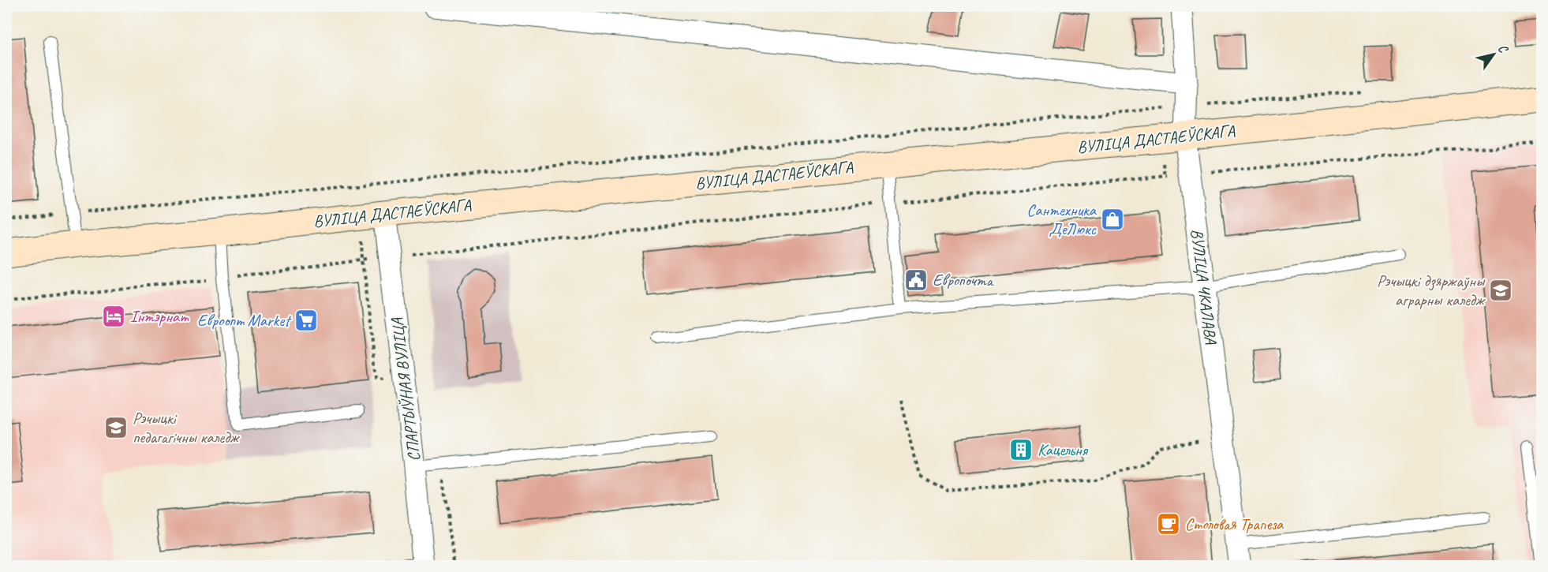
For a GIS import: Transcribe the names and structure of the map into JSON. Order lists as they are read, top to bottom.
{
  "streets": {
    "street": ["ВУЛІЦА ДАСТАЕЎСКАГА", "ВУЛІЦА ЧКАЛАВА", "СПАРТЫЎНАЯ ВУЛІЦА"]
  },
  "crossings": [
    ["ВУЛІЦА ДАСТАЕЎСКАГА", "ВУЛІЦА ЧКАЛАВА"],
    ["ВУЛІЦА ДАСТАЕЎСКАГА", "СПАРТЫЎНАЯ ВУЛІЦА"]
  ],
  "places": {
    "shop": ["Сантехника ДеЛюкс"],
    "public building": ["Европочта"],
    "school or university": ["Рэчыцкі дзяржаўны аграрны каледж", "Рэчыцкі педагагічны каледж"],
    "hotel": ["Інтэрнат"],
    "supermarket": ["Евроопт Market"],
    "building": ["Кацельня"],
    "cafe": ["Столовая Трапеза"]
  },
  "north": "top right"
}
